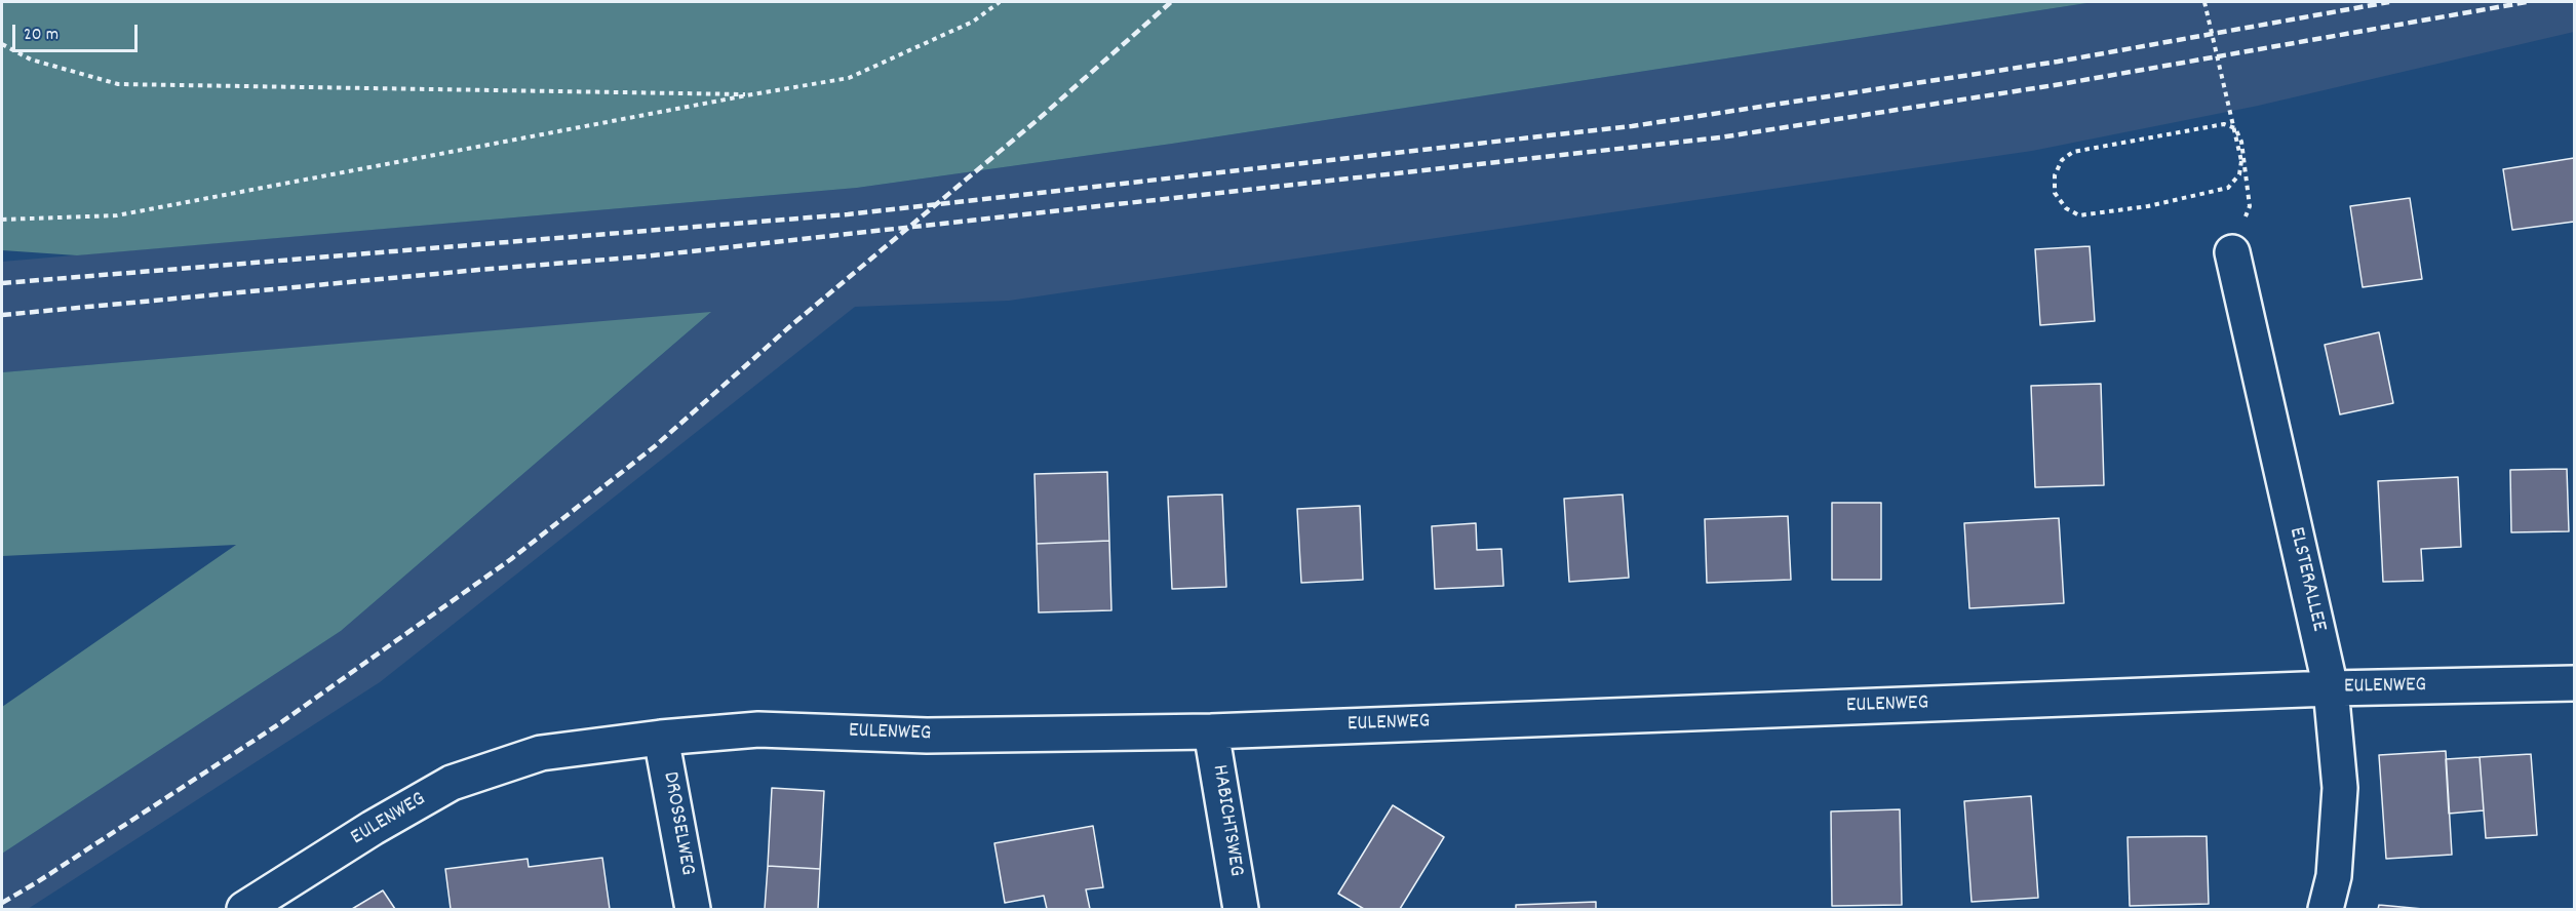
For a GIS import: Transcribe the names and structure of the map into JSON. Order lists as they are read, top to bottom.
{
  "streets": {
    "street": [
      "ELSTERALLEE",
      "EULENWEG",
      "HABICHTSWEG",
      "DROSSELWEG"
    ]
  },
  "crossings": [
    ["ELSTERALLEE", "EULENWEG"],
    ["EULENWEG", "HABICHTSWEG"],
    ["EULENWEG", "DROSSELWEG"]
  ],
  "scale_bar": "20 m"
}
